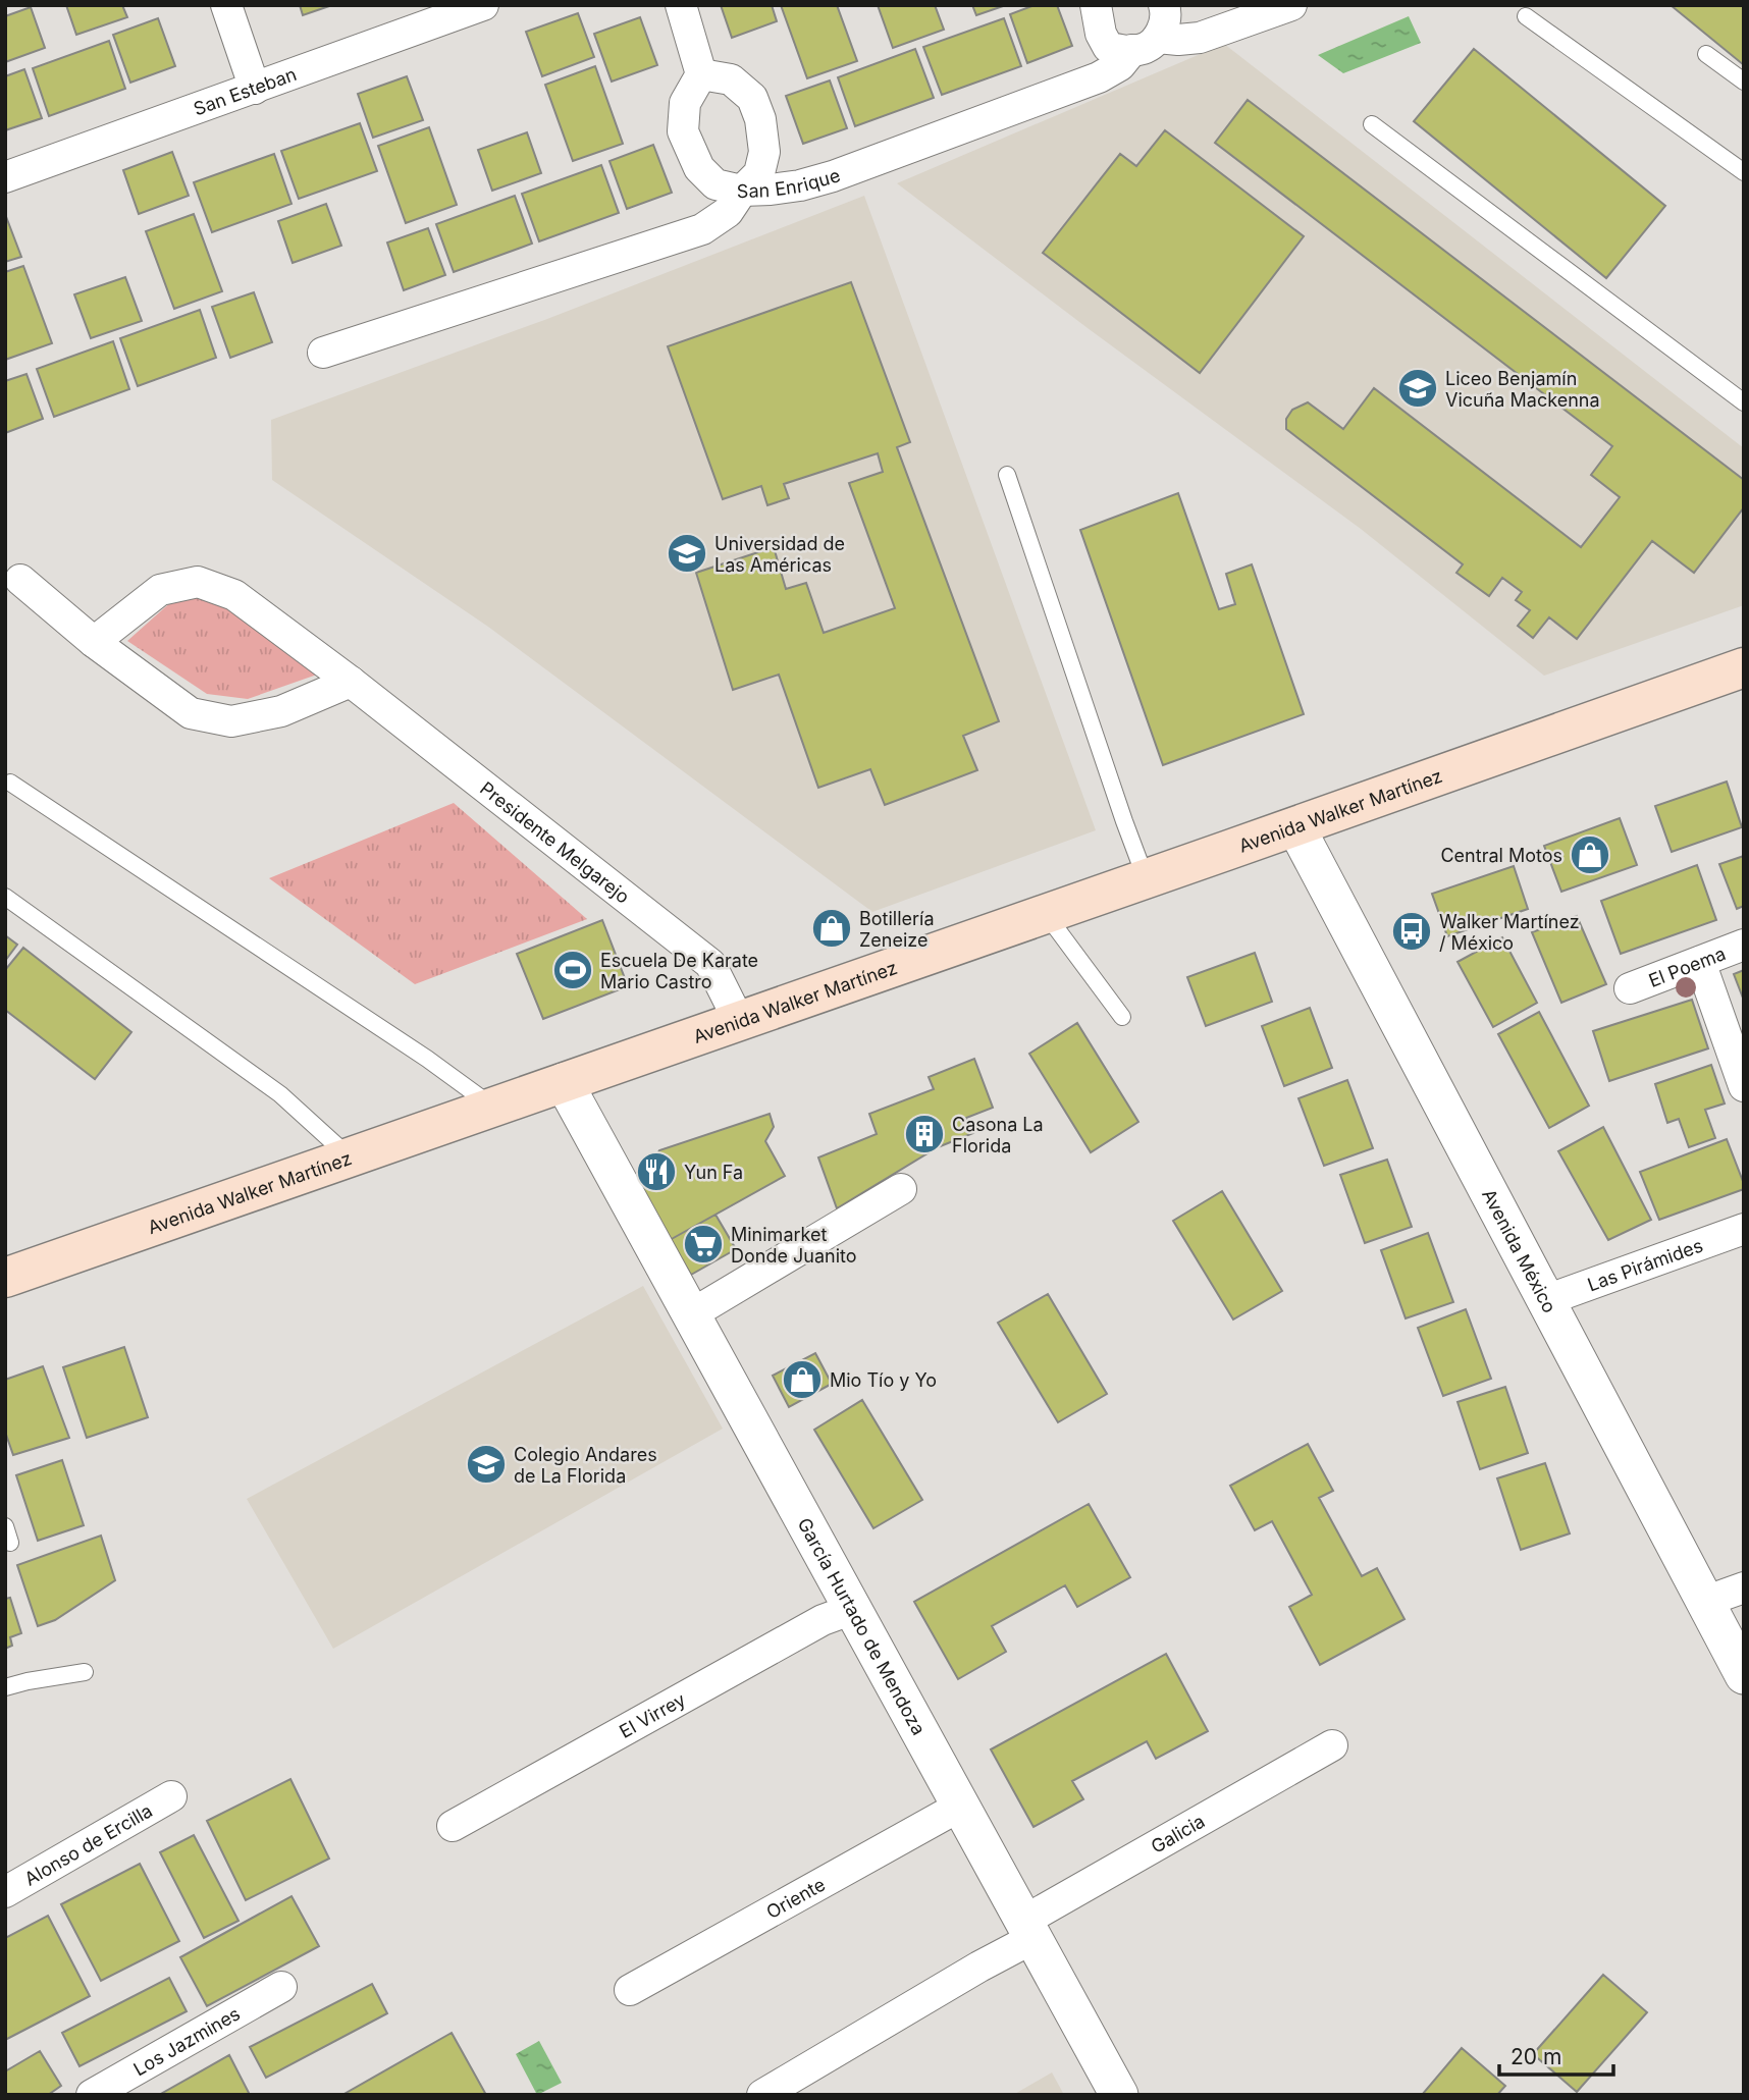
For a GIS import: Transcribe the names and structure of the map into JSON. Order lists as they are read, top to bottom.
{
  "streets": {
    "main road": ["Avenida Walker Martínez"],
    "street": [
      "San Esteban",
      "San Enrique",
      "Presidente Melgarejo",
      "El Poema",
      "Avenida México",
      "Las Pirámides",
      "García Hurtado de Mendoza",
      "El Virrey",
      "Galicia",
      "Alonso de Ercilla",
      "Oriente",
      "Los Jazmines"
    ]
  },
  "crossings": [
    ["Avenida Walker Martínez", "Presidente Melgarejo"],
    ["Avenida Walker Martínez", "Avenida México"],
    ["Avenida Walker Martínez", "García Hurtado de Mendoza"],
    ["Avenida México", "Las Pirámides"],
    ["García Hurtado de Mendoza", "El Virrey"],
    ["García Hurtado de Mendoza", "Galicia"],
    ["García Hurtado de Mendoza", "Oriente"]
  ],
  "places": {
    "school or university": ["Liceo Benjamín Vicuña Mackenna", "Universidad de Las Américas", "Colegio Andares de La Florida"],
    "shop": ["Central Motos", "Botillería Zeneize", "Mio Tío y Yo"],
    "bus stop": ["Walker Martínez / México"],
    "sports": ["Escuela De Karate Mario Castro"],
    "building": ["Casona La Florida"],
    "restaurant": ["Yun Fa"],
    "supermarket": ["Minimarket Donde Juanito"]
  },
  "scale_bar": "20 m"
}
